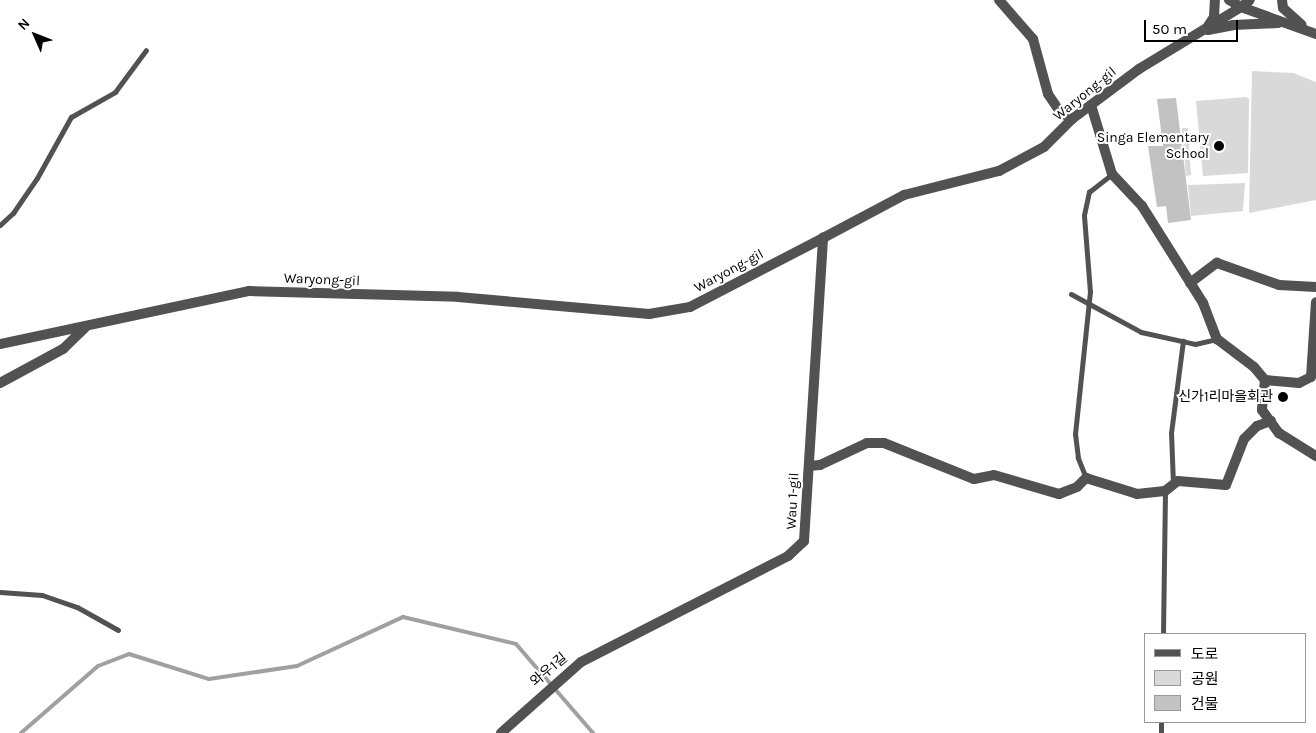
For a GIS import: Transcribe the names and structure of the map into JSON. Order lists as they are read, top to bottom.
{
  "streets": {
    "street": ["Waryong-gil", "Wau 1-gil", "와우1길"]
  },
  "crossings": [
    ["Waryong-gil", "Wau 1-gil"],
    ["Wau 1-gil", "와우1길"]
  ],
  "places": ["Singa Elementary School", "신가1리마을회관"],
  "legend": ["도로", "공원", "건물"],
  "scale_bar": "50 m",
  "north": "top left"
}
